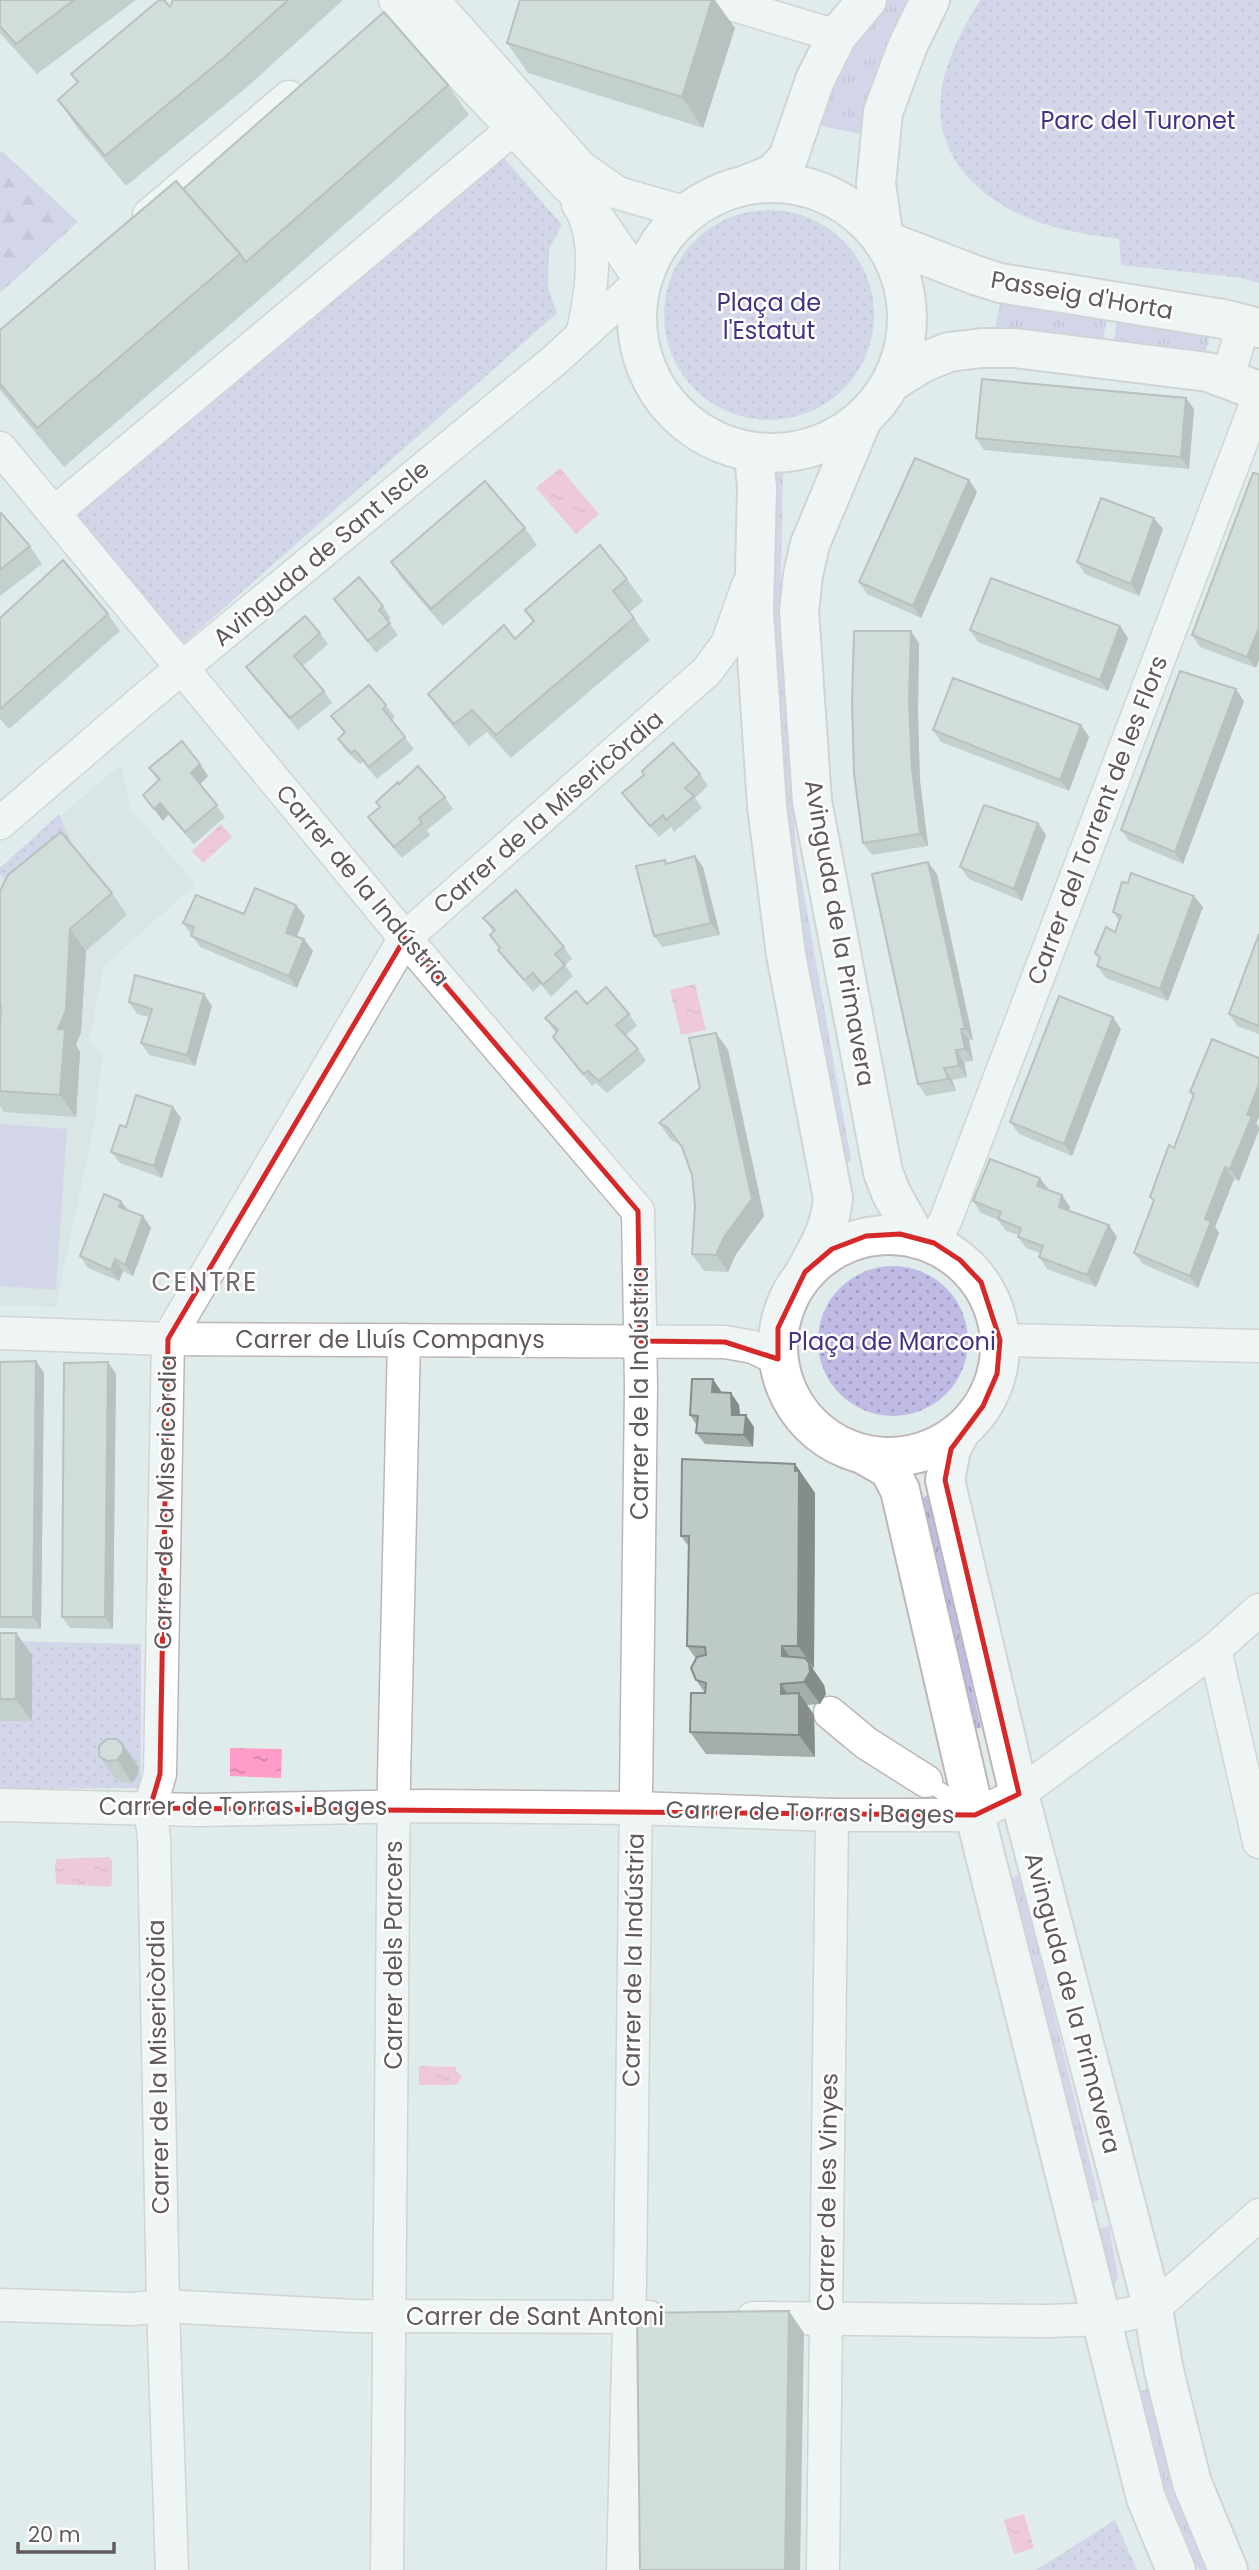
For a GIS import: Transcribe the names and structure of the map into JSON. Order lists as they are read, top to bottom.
{
  "streets": {
    "street": [
      "Passeig d'Horta",
      "Avinguda de Sant Iscle",
      "Carrer de la Misericòrdia",
      "Carrer del Torrent de les Flors",
      "Carrer de la Indústria",
      "Avinguda de la Primavera",
      "Carrer de Lluís Companys",
      "Carrer de Torras i Bages",
      "Carrer dels Parcers",
      "Carrer de les Vinyes",
      "Carrer de Sant Antoni"
    ]
  },
  "crossings": [
    ["Passeig d'Horta", "Carrer del Torrent de les Flors"],
    ["Avinguda de Sant Iscle", "Carrer de la Indústria"],
    ["Carrer de la Misericòrdia", "Carrer de la Indústria"],
    ["Carrer de la Misericòrdia", "Avinguda de la Primavera"],
    ["Carrer de la Misericòrdia", "Carrer de Lluís Companys"],
    ["Carrer de la Misericòrdia", "Carrer de Torras i Bages"],
    ["Carrer de la Misericòrdia", "Carrer de Sant Antoni"],
    ["Carrer del Torrent de les Flors", "Avinguda de la Primavera"],
    ["Carrer del Torrent de les Flors", "Carrer de Lluís Companys"],
    ["Carrer de la Indústria", "Carrer de Lluís Companys"],
    ["Carrer de la Indústria", "Carrer de Torras i Bages"],
    ["Carrer de la Indústria", "Carrer de Sant Antoni"],
    ["Avinguda de la Primavera", "Carrer de Lluís Companys"],
    ["Avinguda de la Primavera", "Carrer de Torras i Bages"],
    ["Carrer de Lluís Companys", "Carrer dels Parcers"],
    ["Carrer de Torras i Bages", "Carrer dels Parcers"],
    ["Carrer de Torras i Bages", "Carrer de les Vinyes"],
    ["Carrer dels Parcers", "Carrer de Sant Antoni"]
  ],
  "districts": ["CENTRE"],
  "parks": ["Parc del Turonet", "Plaça de l'Estatut", "Plaça de Marconi"],
  "scale_bar": "20 m"
}
